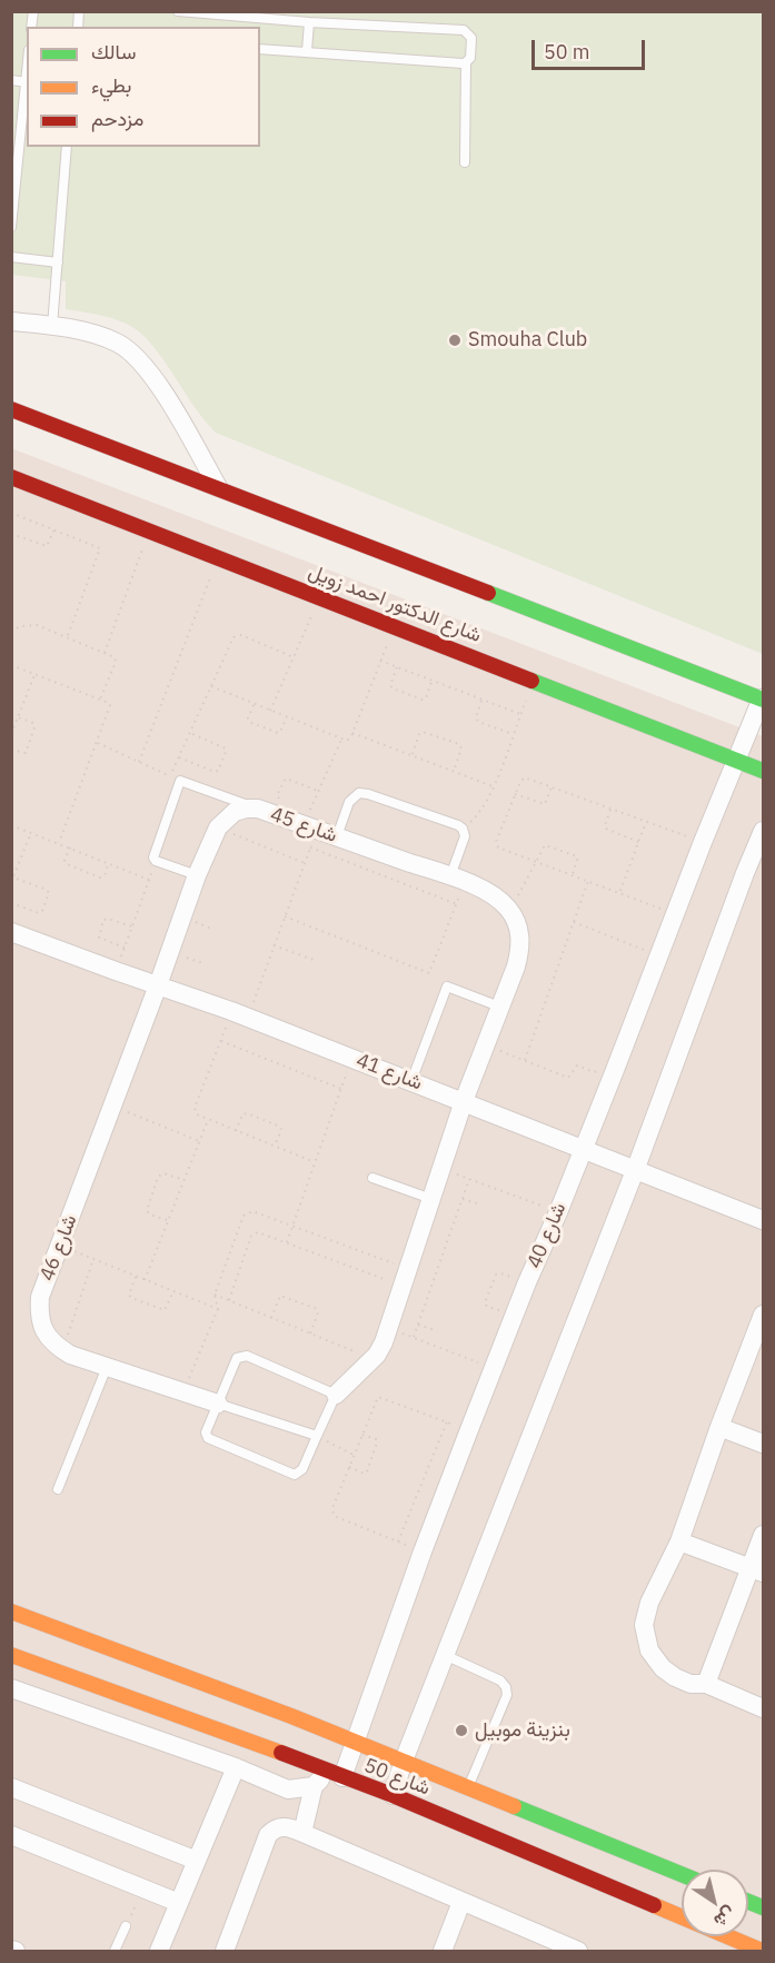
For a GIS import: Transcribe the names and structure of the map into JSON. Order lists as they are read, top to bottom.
{
  "streets": {
    "street": [
      "شارع الدكتور احمد زويل",
      "شارع 45",
      "شارع 41",
      "شارع 40",
      "شارع 46",
      "شارع 50"
    ]
  },
  "crossings": [
    ["شارع الدكتور احمد زويل", "شارع 40"],
    ["شارع 41", "شارع 40"],
    ["شارع 41", "شارع 46"],
    ["شارع 40", "شارع 50"]
  ],
  "places": ["Smouha Club", "بنزينة موبيل"],
  "legend": ["سالك", "بطيء", "مزدحم"],
  "scale_bar": "50 m",
  "north": "bottom right"
}
